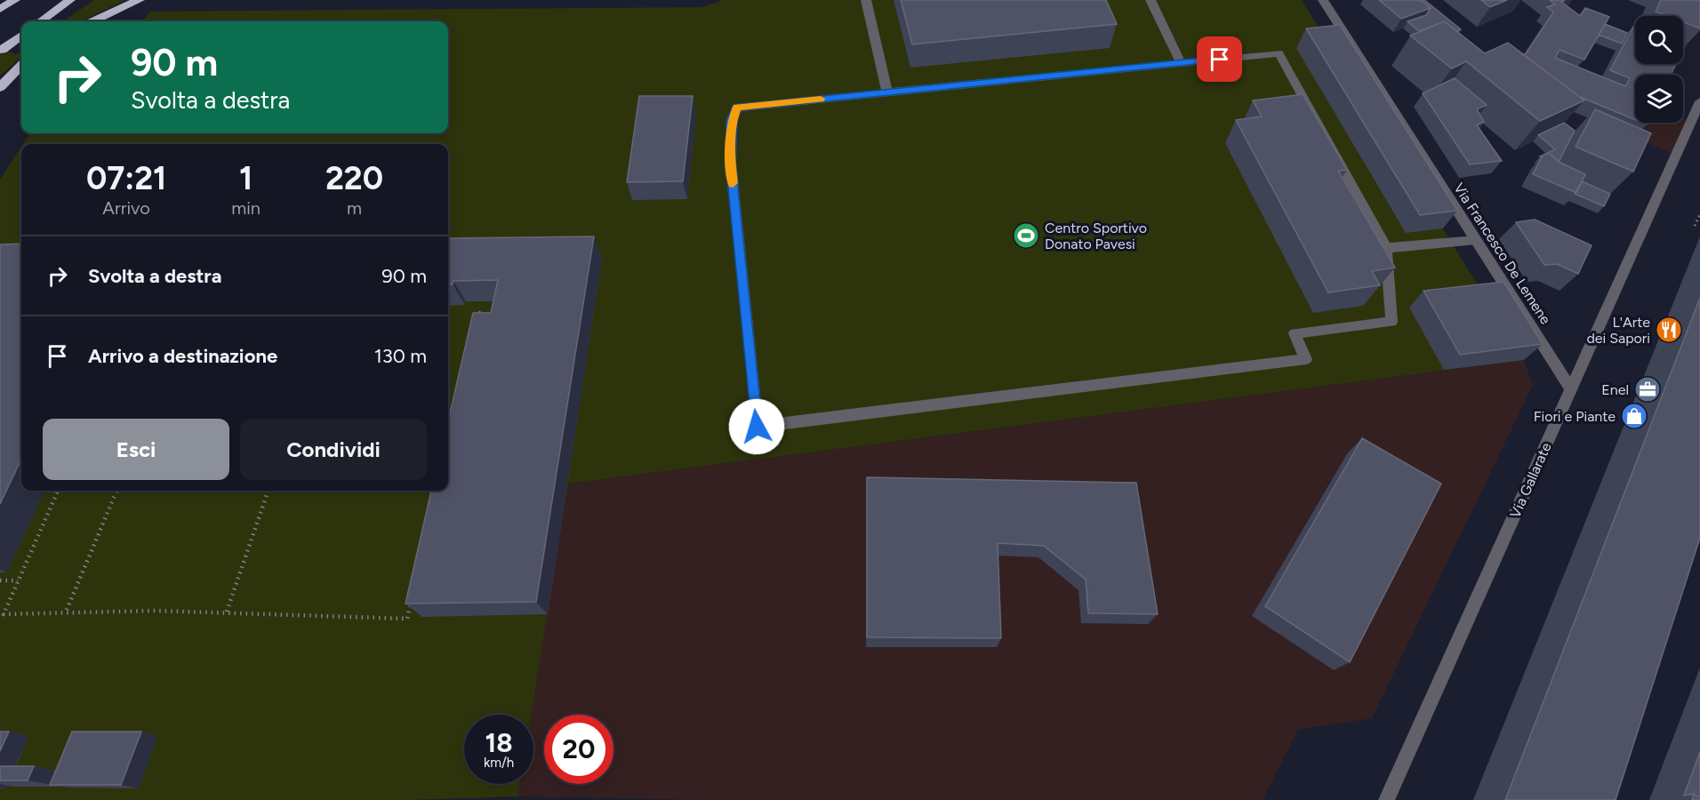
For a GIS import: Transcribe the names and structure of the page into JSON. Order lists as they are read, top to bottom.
{
  "streets": {
    "street": ["Via Francesco De Lemene", "Via Gallarate"]
  },
  "crossings": [
    ["Via Francesco De Lemene", "Via Gallarate"]
  ],
  "places": {
    "sports": ["Centro Sportivo Donato Pavesi"],
    "restaurant": ["L'Arte dei Sapori"],
    "office": ["Enel"],
    "shop": ["Fiori e Piante"]
  },
  "page": {
    "turn": ["90 m", "Svolta a destra"],
    "eta": [
      "07:21",
      "Arrivo",
      "1",
      "min",
      "220",
      "m"
    ],
    "list": [
      {
        "name": "Svolta a destra",
        "value": "90 m"
      },
      {
        "name": "Arrivo a destinazione",
        "value": "130 m"
      }
    ],
    "buttons": ["Esci", "Condividi"],
    "speed": "18 km/h",
    "limit": "20"
  }
}
